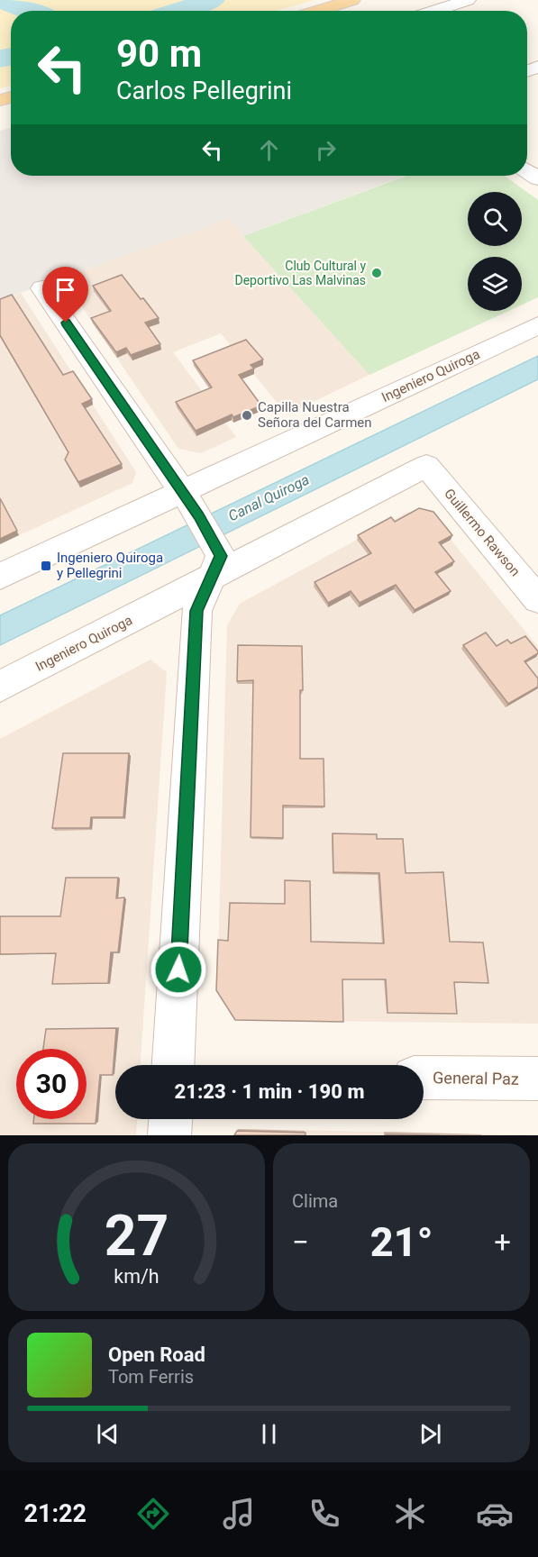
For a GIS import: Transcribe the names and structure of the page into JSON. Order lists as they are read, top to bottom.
{
  "streets": {
    "street": ["Ingeniero Quiroga", "Guillermo Rawson", "General Paz"]
  },
  "crossings": [
    ["Ingeniero Quiroga", "Guillermo Rawson"]
  ],
  "water": ["Canal Quiroga"],
  "places": {
    "other": ["Club Cultural y Deportivo Las Malvinas", "Capilla Nuestra Señora del Carmen"],
    "transit": ["Ingeniero Quiroga y Pellegrini"]
  },
  "page": {
    "turn": ["90 m", "Carlos Pellegrini"],
    "limit": "30",
    "trip": "21:23 · 1 min · 190 m",
    "tile": "Clima",
    "heat": ["−", "21°", "+"],
    "song": ["Open Road", "Tom Ferris"],
    "tabs": "21:22",
    "gauge": ["27", "km/h"]
  }
}
